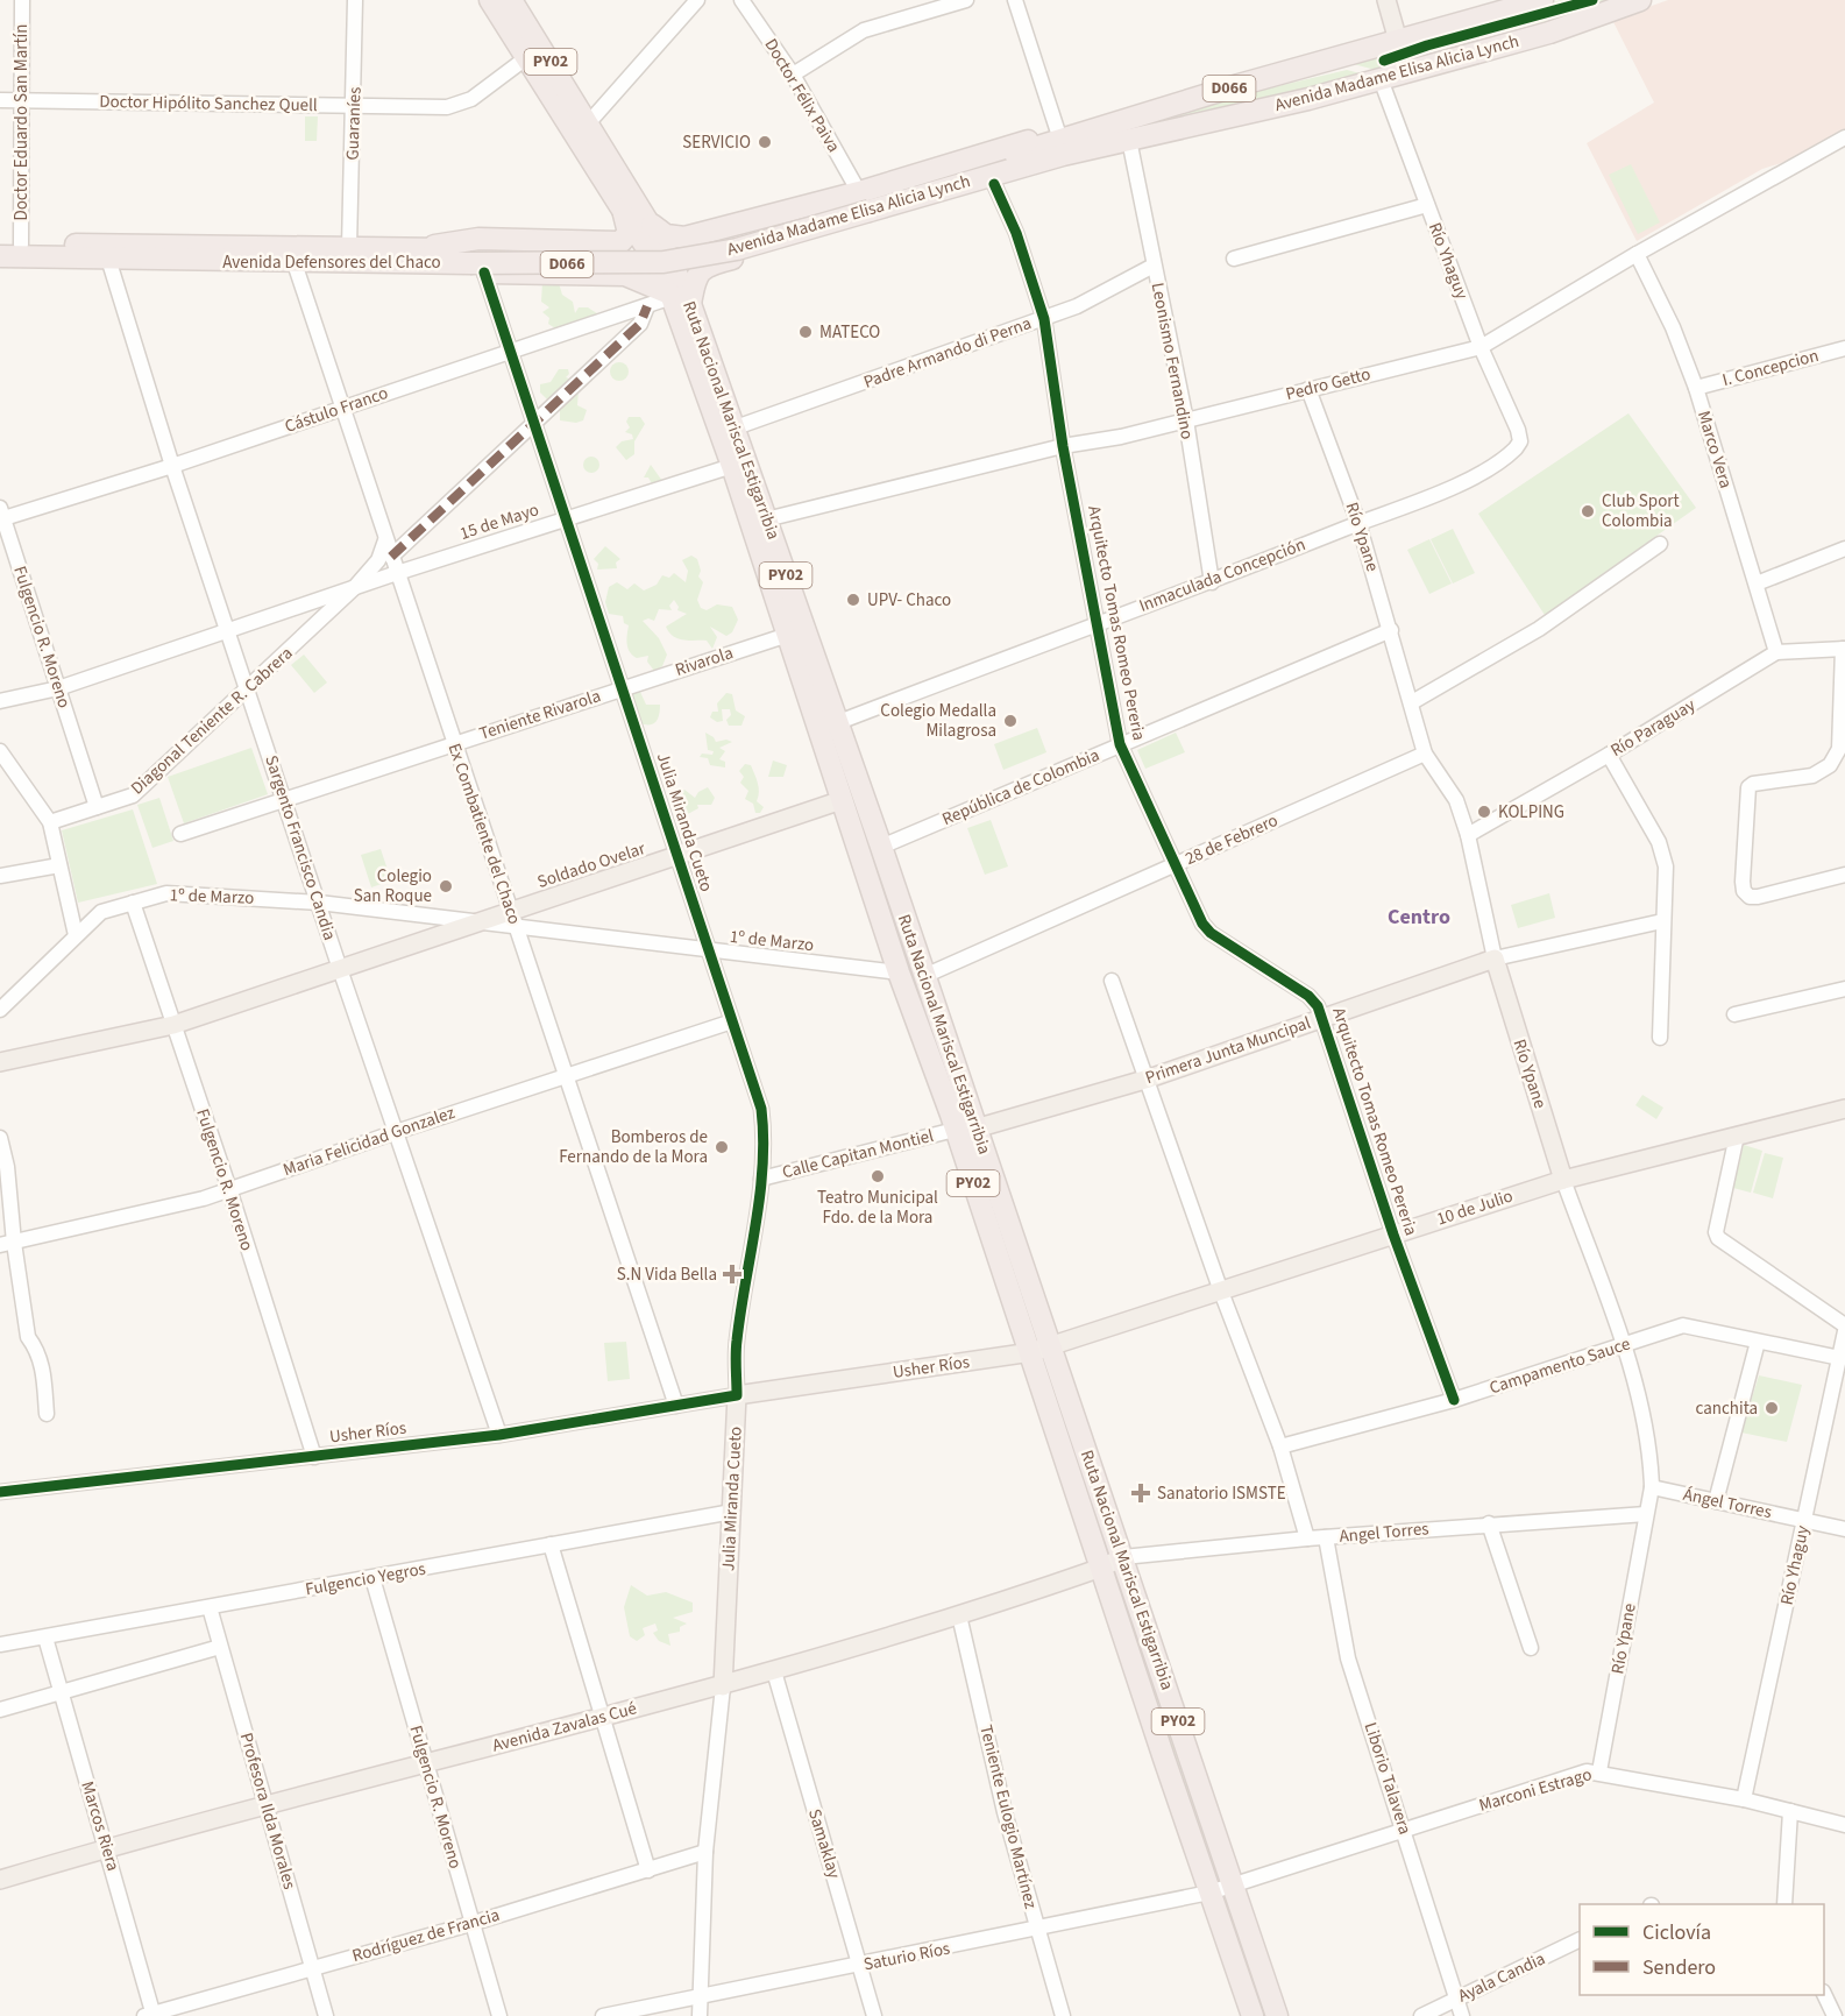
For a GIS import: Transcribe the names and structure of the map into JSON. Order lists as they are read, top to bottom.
{
  "streets": {
    "highway": [
      "PY02",
      "Avenida Madame Elisa Alicia Lynch",
      "D066",
      "Avenida Defensores del Chaco",
      "Ruta Nacional Mariscal Estigarribia"
    ],
    "main road": [
      "Río Ypane",
      "Julia Miranda Cueto",
      "Soldado Ovelar",
      "Primera Junta Muncipal",
      "10 de Julio",
      "Usher Ríos",
      "Avenida Zavalas Cué"
    ],
    "street": [
      "Doctor Félix Paiva",
      "Doctor Hipólito Sanchez Quell",
      "Doctor Eduardo San Martín",
      "Guaraníes",
      "Río Yhaguy",
      "Padre Armando di Perna",
      "Leonismo Fernandino",
      "I. Concepcion",
      "Pedro Getto",
      "Cástulo Franco",
      "Marco Vera",
      "15 de Mayo",
      "Inmaculada Concepción",
      "Arquitecto Tomas Romeo Pereria",
      "Fulgencio R. Moreno",
      "Rivarola",
      "Teniente Rivarola",
      "Diagonal Teniente R. Cabrera",
      "Río Paraguay",
      "República de Colombia",
      "Ex Combatiente del Chaco",
      "28 de Febrero",
      "Sargento Francisco Candia",
      "1º de Marzo",
      "Maria Felicidad Gonzalez",
      "Calle Capitan Montiel",
      "Campamento Sauce",
      "Ángel Torres",
      "Angel Torres",
      "Fulgencio Yegros",
      "Liborio Talavera",
      "Marconi Estrago",
      "Profesora Ilda Morales",
      "Teniente Eulogio Martínez",
      "Marcos Riera",
      "Samaklay",
      "Rodríguez de Francia",
      "Saturio Ríos",
      "Ayala Candia"
    ]
  },
  "crossings": [
    ["PY02", "Avenida Madame Elisa Alicia Lynch"],
    ["PY02", "Doctor Hipólito Sanchez Quell"],
    ["PY02", "Avenida Defensores del Chaco"],
    ["PY02", "Ruta Nacional Mariscal Estigarribia"],
    ["Avenida Madame Elisa Alicia Lynch", "Doctor Félix Paiva"],
    ["Avenida Madame Elisa Alicia Lynch", "Río Yhaguy"],
    ["Avenida Madame Elisa Alicia Lynch", "Avenida Defensores del Chaco"],
    ["Avenida Madame Elisa Alicia Lynch", "Leonismo Fernandino"],
    ["Avenida Madame Elisa Alicia Lynch", "Ruta Nacional Mariscal Estigarribia"],
    ["Doctor Hipólito Sanchez Quell", "Doctor Eduardo San Martín"],
    ["Doctor Hipólito Sanchez Quell", "Guaraníes"],
    ["Doctor Eduardo San Martín", "Avenida Defensores del Chaco"],
    ["Guaraníes", "Avenida Defensores del Chaco"],
    ["Río Yhaguy", "Pedro Getto"],
    ["Río Yhaguy", "Inmaculada Concepción"],
    ["Río Yhaguy", "Campamento Sauce"],
    ["Río Yhaguy", "Ángel Torres"],
    ["Río Yhaguy", "Marconi Estrago"],
    ["Avenida Defensores del Chaco", "Ruta Nacional Mariscal Estigarribia"],
    ["Avenida Defensores del Chaco", "Julia Miranda Cueto"],
    ["Avenida Defensores del Chaco", "Ex Combatiente del Chaco"],
    ["Avenida Defensores del Chaco", "Sargento Francisco Candia"],
    ["Padre Armando di Perna", "Leonismo Fernandino"],
    ["Padre Armando di Perna", "Ruta Nacional Mariscal Estigarribia"],
    ["Padre Armando di Perna", "Arquitecto Tomas Romeo Pereria"],
    ["Leonismo Fernandino", "Pedro Getto"],
    ["Leonismo Fernandino", "Inmaculada Concepción"],
    ["I. Concepcion", "Marco Vera"],
    ["Pedro Getto", "Ruta Nacional Mariscal Estigarribia"],
    ["Pedro Getto", "Marco Vera"],
    ["Pedro Getto", "Río Ypane"],
    ["Pedro Getto", "Arquitecto Tomas Romeo Pereria"],
    ["Cástulo Franco", "Ruta Nacional Mariscal Estigarribia"],
    ["Cástulo Franco", "Fulgencio R. Moreno"],
    ["Cástulo Franco", "Julia Miranda Cueto"],
    ["Cástulo Franco", "Ex Combatiente del Chaco"],
    ["Cástulo Franco", "Sargento Francisco Candia"],
    ["Ruta Nacional Mariscal Estigarribia", "15 de Mayo"],
    ["Ruta Nacional Mariscal Estigarribia", "Inmaculada Concepción"],
    ["Ruta Nacional Mariscal Estigarribia", "Rivarola"],
    ["Ruta Nacional Mariscal Estigarribia", "República de Colombia"],
    ["Ruta Nacional Mariscal Estigarribia", "28 de Febrero"],
    ["Ruta Nacional Mariscal Estigarribia", "Soldado Ovelar"],
    ["Ruta Nacional Mariscal Estigarribia", "1º de Marzo"],
    ["Ruta Nacional Mariscal Estigarribia", "Primera Junta Muncipal"],
    ["Ruta Nacional Mariscal Estigarribia", "Calle Capitan Montiel"],
    ["Ruta Nacional Mariscal Estigarribia", "10 de Julio"],
    ["Ruta Nacional Mariscal Estigarribia", "Usher Ríos"],
    ["Ruta Nacional Mariscal Estigarribia", "Angel Torres"],
    ["Ruta Nacional Mariscal Estigarribia", "Avenida Zavalas Cué"],
    ["Ruta Nacional Mariscal Estigarribia", "Marconi Estrago"],
    ["Ruta Nacional Mariscal Estigarribia", "Saturio Ríos"],
    ["Marco Vera", "Río Paraguay"],
    ["15 de Mayo", "Fulgencio R. Moreno"],
    ["15 de Mayo", "Diagonal Teniente R. Cabrera"],
    ["15 de Mayo", "Julia Miranda Cueto"],
    ["15 de Mayo", "Ex Combatiente del Chaco"],
    ["15 de Mayo", "Sargento Francisco Candia"],
    ["Río Ypane", "Inmaculada Concepción"],
    ["Río Ypane", "Río Paraguay"],
    ["Río Ypane", "República de Colombia"],
    ["Río Ypane", "28 de Febrero"],
    ["Río Ypane", "Primera Junta Muncipal"],
    ["Río Ypane", "10 de Julio"],
    ["Río Ypane", "Campamento Sauce"],
    ["Río Ypane", "Ángel Torres"],
    ["Río Ypane", "Angel Torres"],
    ["Río Ypane", "Marconi Estrago"],
    ["Inmaculada Concepción", "Arquitecto Tomas Romeo Pereria"],
    ["Arquitecto Tomas Romeo Pereria", "República de Colombia"],
    ["Arquitecto Tomas Romeo Pereria", "28 de Febrero"],
    ["Arquitecto Tomas Romeo Pereria", "Primera Junta Muncipal"],
    ["Arquitecto Tomas Romeo Pereria", "10 de Julio"],
    ["Arquitecto Tomas Romeo Pereria", "Campamento Sauce"],
    ["Fulgencio R. Moreno", "Diagonal Teniente R. Cabrera"],
    ["Fulgencio R. Moreno", "Soldado Ovelar"],
    ["Fulgencio R. Moreno", "1º de Marzo"],
    ["Fulgencio R. Moreno", "Maria Felicidad Gonzalez"],
    ["Fulgencio R. Moreno", "Usher Ríos"],
    ["Fulgencio R. Moreno", "Fulgencio Yegros"],
    ["Fulgencio R. Moreno", "Avenida Zavalas Cué"],
    ["Fulgencio R. Moreno", "Rodríguez de Francia"],
    ["Rivarola", "Teniente Rivarola"],
    ["Rivarola", "Julia Miranda Cueto"],
    ["Teniente Rivarola", "Julia Miranda Cueto"],
    ["Teniente Rivarola", "Ex Combatiente del Chaco"],
    ["Teniente Rivarola", "Sargento Francisco Candia"],
    ["Diagonal Teniente R. Cabrera", "Ex Combatiente del Chaco"],
    ["Diagonal Teniente R. Cabrera", "Sargento Francisco Candia"],
    ["Julia Miranda Cueto", "Soldado Ovelar"],
    ["Julia Miranda Cueto", "1º de Marzo"],
    ["Julia Miranda Cueto", "Maria Felicidad Gonzalez"],
    ["Julia Miranda Cueto", "Calle Capitan Montiel"],
    ["Julia Miranda Cueto", "Usher Ríos"],
    ["Julia Miranda Cueto", "Fulgencio Yegros"],
    ["Julia Miranda Cueto", "Avenida Zavalas Cué"],
    ["Julia Miranda Cueto", "Rodríguez de Francia"],
    ["Julia Miranda Cueto", "Saturio Ríos"],
    ["Ex Combatiente del Chaco", "Soldado Ovelar"],
    ["Ex Combatiente del Chaco", "1º de Marzo"],
    ["Ex Combatiente del Chaco", "Maria Felicidad Gonzalez"],
    ["Ex Combatiente del Chaco", "Usher Ríos"],
    ["Sargento Francisco Candia", "Soldado Ovelar"],
    ["Sargento Francisco Candia", "1º de Marzo"],
    ["Sargento Francisco Candia", "Maria Felicidad Gonzalez"],
    ["Sargento Francisco Candia", "Usher Ríos"],
    ["Soldado Ovelar", "1º de Marzo"],
    ["Primera Junta Muncipal", "Calle Capitan Montiel"],
    ["10 de Julio", "Usher Ríos"],
    ["Angel Torres", "Avenida Zavalas Cué"],
    ["Angel Torres", "Liborio Talavera"],
    ["Fulgencio Yegros", "Profesora Ilda Morales"],
    ["Fulgencio Yegros", "Marcos Riera"],
    ["Avenida Zavalas Cué", "Profesora Ilda Morales"],
    ["Avenida Zavalas Cué", "Teniente Eulogio Martínez"],
    ["Avenida Zavalas Cué", "Marcos Riera"],
    ["Avenida Zavalas Cué", "Samaklay"],
    ["Liborio Talavera", "Marconi Estrago"],
    ["Liborio Talavera", "Ayala Candia"],
    ["Marconi Estrago", "Saturio Ríos"],
    ["Profesora Ilda Morales", "Rodríguez de Francia"],
    ["Teniente Eulogio Martínez", "Saturio Ríos"],
    ["Marcos Riera", "Rodríguez de Francia"],
    ["Samaklay", "Saturio Ríos"]
  ],
  "districts": ["Centro"],
  "places": {
    "other": [
      "SERVICIO",
      "MATECO",
      "Club Sport Colombia",
      "UPV- Chaco",
      "Colegio Medalla Milagrosa",
      "KOLPING",
      "Colegio San Roque",
      "Bomberos de Fernando de la Mora",
      "Teatro Municipal Fdo. de la Mora",
      "canchita"
    ],
    "health": ["S.N Vida Bella", "Sanatorio ISMSTE"]
  },
  "legend": ["Ciclovía", "Sendero"]
}
